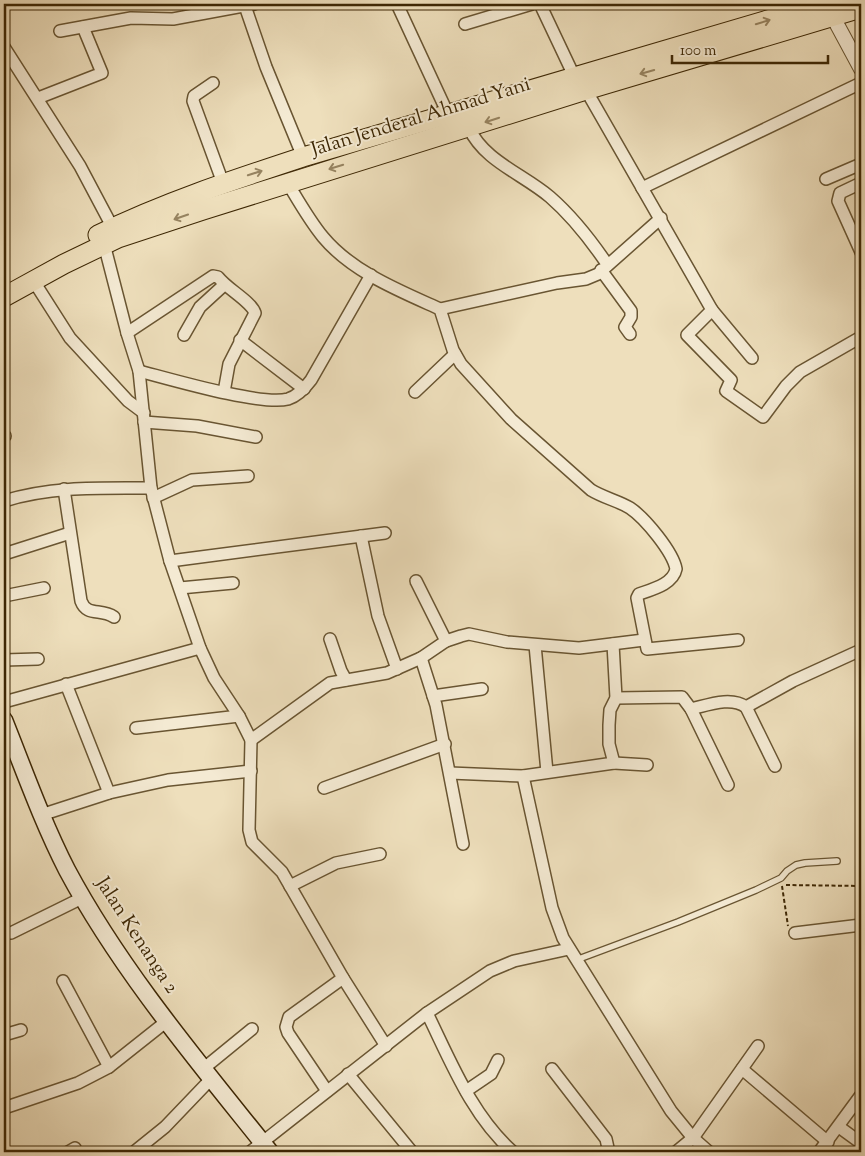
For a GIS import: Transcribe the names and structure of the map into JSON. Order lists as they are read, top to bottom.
{
  "streets": {
    "highway": ["Jalan Jenderal Ahmad Yani"],
    "main road": ["Jalan Kenanga 2"]
  },
  "scale_bar": "100 m"
}
